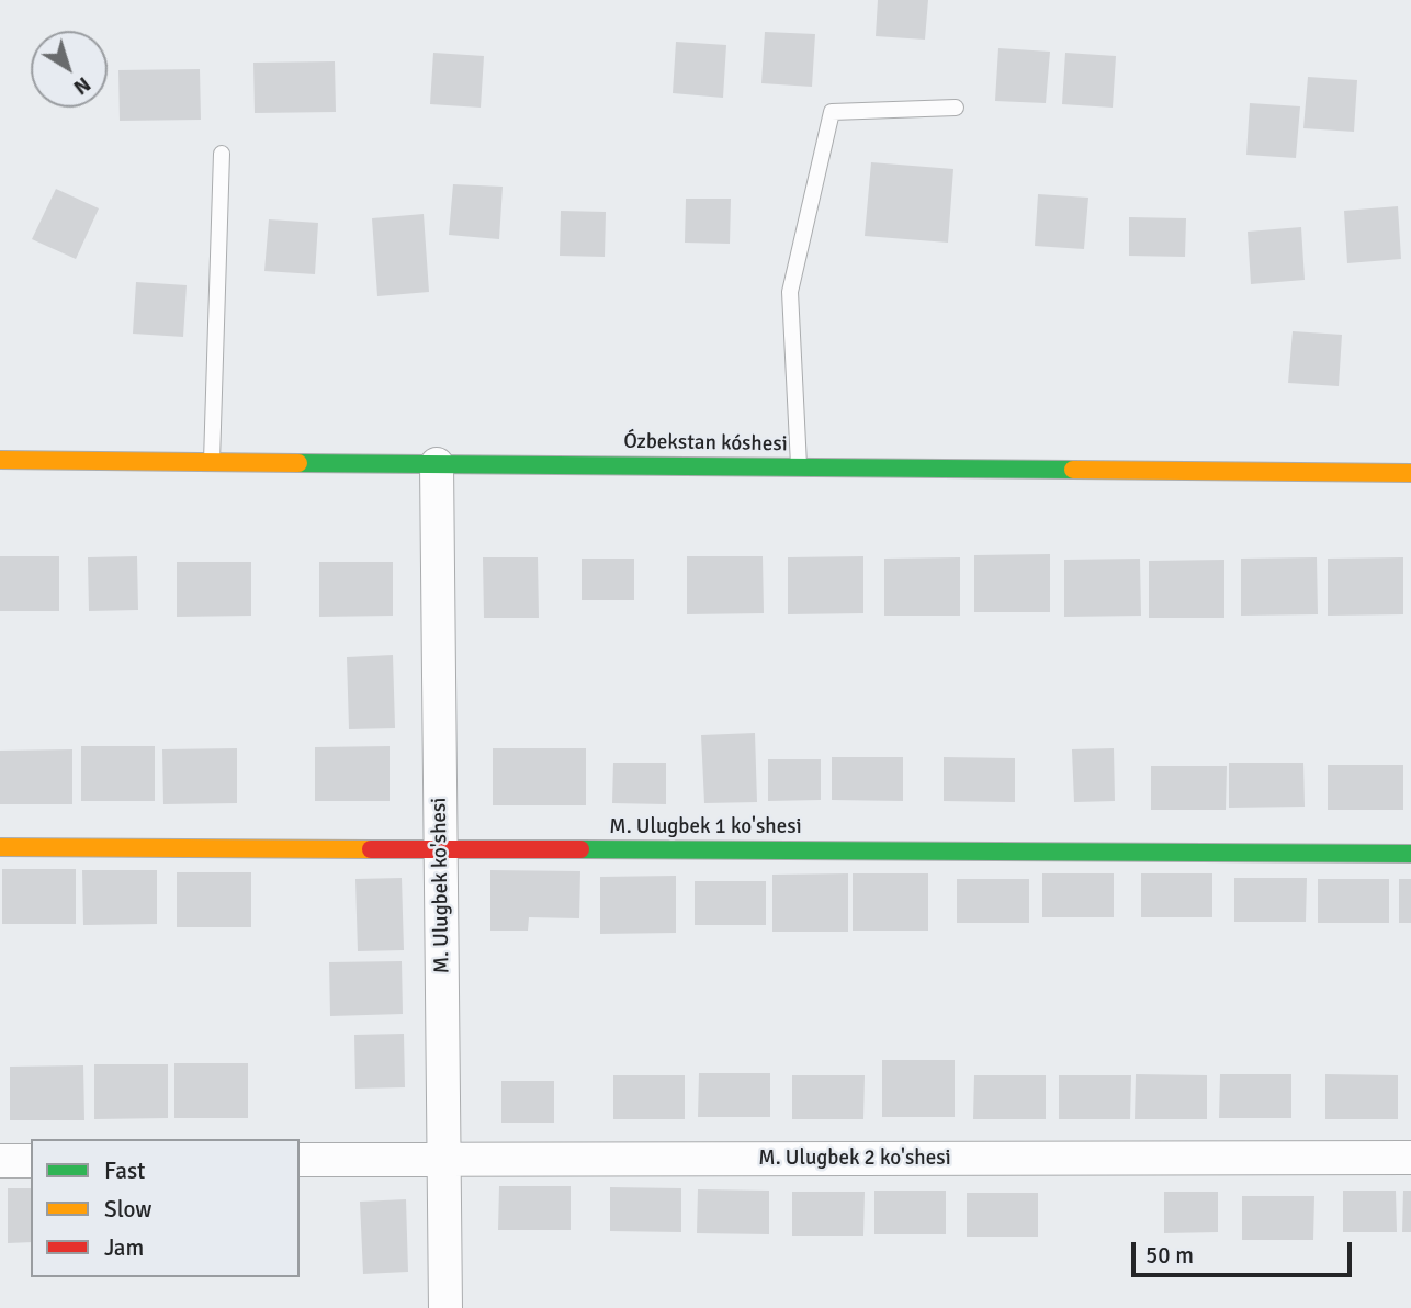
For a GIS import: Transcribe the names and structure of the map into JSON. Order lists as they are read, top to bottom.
{
  "streets": {
    "street": [
      "Ózbekstan kóshesi",
      "M. Ulugbek 1 ko'shesi",
      "M. Ulugbek ko'shesi",
      "M. Ulugbek 2 ko'shesi"
    ]
  },
  "crossings": [
    ["Ózbekstan kóshesi", "M. Ulugbek ko'shesi"],
    ["M. Ulugbek 1 ko'shesi", "M. Ulugbek ko'shesi"],
    ["M. Ulugbek ko'shesi", "M. Ulugbek 2 ko'shesi"]
  ],
  "legend": ["Fast", "Slow", "Jam"],
  "scale_bar": "50 m",
  "north": "bottom right"
}
